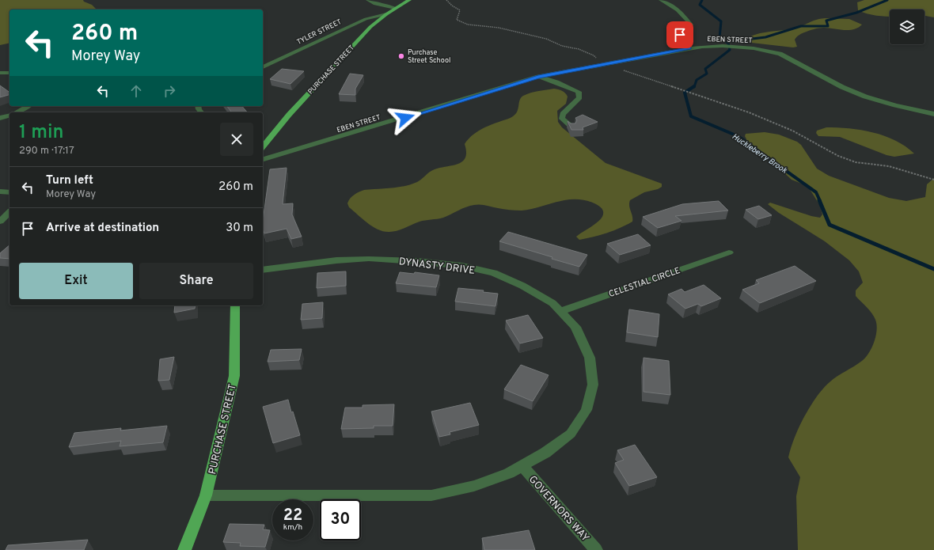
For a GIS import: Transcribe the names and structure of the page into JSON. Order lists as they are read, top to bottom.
{
  "streets": {
    "main road": ["PURCHASE STREET"],
    "street": [
      "TYLER STREET",
      "EBEN STREET",
      "DYNASTY DRIVE",
      "CELESTIAL CIRCLE",
      "GOVERNORS WAY"
    ]
  },
  "crossings": [
    ["TYLER STREET", "PURCHASE STREET"],
    ["PURCHASE STREET", "DYNASTY DRIVE"],
    ["DYNASTY DRIVE", "CELESTIAL CIRCLE"],
    ["DYNASTY DRIVE", "GOVERNORS WAY"]
  ],
  "water": ["Huckleberry Brook"],
  "places": ["Purchase Street School"],
  "page": {
    "turn": ["260 m", "Morey Way"],
    "heading": ["1 min", "290 m · 17:17"],
    "list": [
      {
        "name": "Turn left",
        "note": "Morey Way",
        "value": "260 m"
      },
      {
        "name": "Arrive at destination",
        "value": "30 m"
      }
    ],
    "buttons": ["Exit", "Share"],
    "speed": "22 km/h",
    "limit": "30"
  }
}
